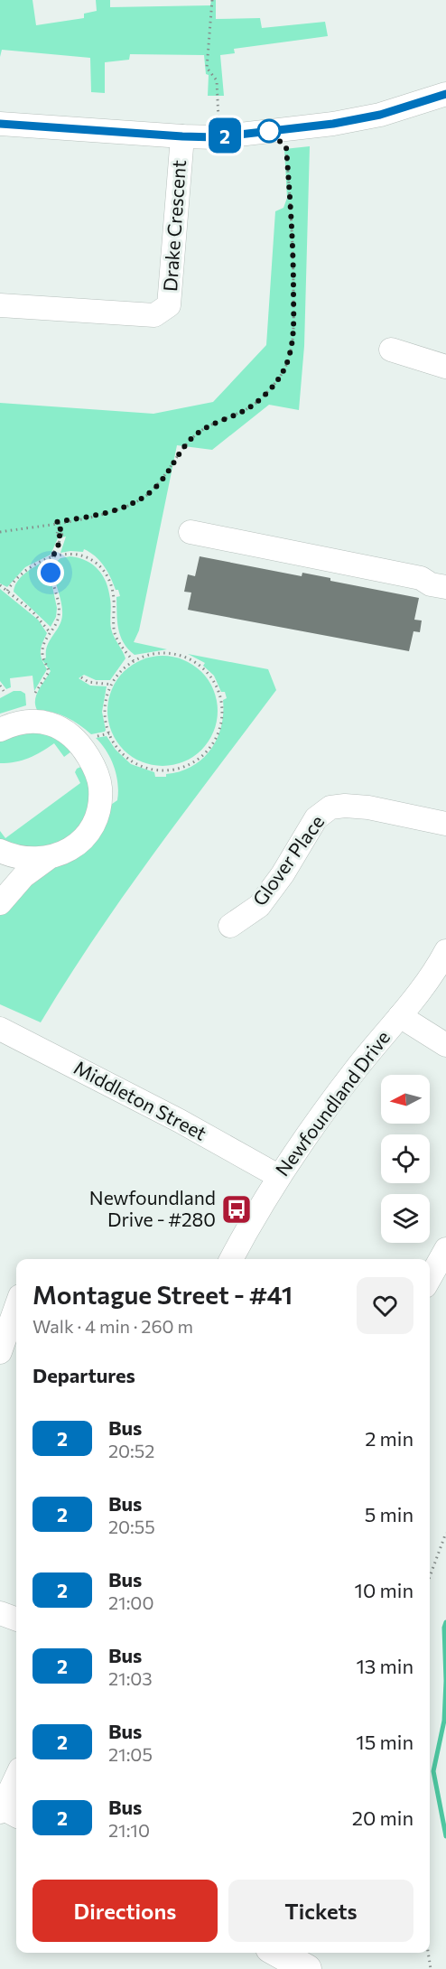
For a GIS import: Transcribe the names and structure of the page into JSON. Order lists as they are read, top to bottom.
{
  "streets": {
    "street": [
      "Drake Crescent",
      "Glover Place",
      "Middleton Street",
      "Newfoundland Drive"
    ]
  },
  "crossings": [
    ["Middleton Street", "Newfoundland Drive"]
  ],
  "places": {
    "bus stop": ["Newfoundland Drive - #280"]
  },
  "lines": ["bus line 2"],
  "north": "left",
  "page": {
    "on_map": "2",
    "heading": [
      ["Montague Street - #41", "Walk · 4 min · 260 m"],
      "Departures"
    ],
    "list": [
      {
        "mark": "2",
        "name": "Bus",
        "note": "20:52",
        "value": "2 min"
      },
      {
        "mark": "2",
        "name": "Bus",
        "note": "20:55",
        "value": "5 min"
      },
      {
        "mark": "2",
        "name": "Bus",
        "note": "21:00",
        "value": "10 min"
      },
      {
        "mark": "2",
        "name": "Bus",
        "note": "21:03",
        "value": "13 min"
      },
      {
        "mark": "2",
        "name": "Bus",
        "note": "21:05",
        "value": "15 min"
      },
      {
        "mark": "2",
        "name": "Bus",
        "note": "21:10",
        "value": "20 min"
      }
    ],
    "buttons": ["Directions", "Tickets"]
  }
}
